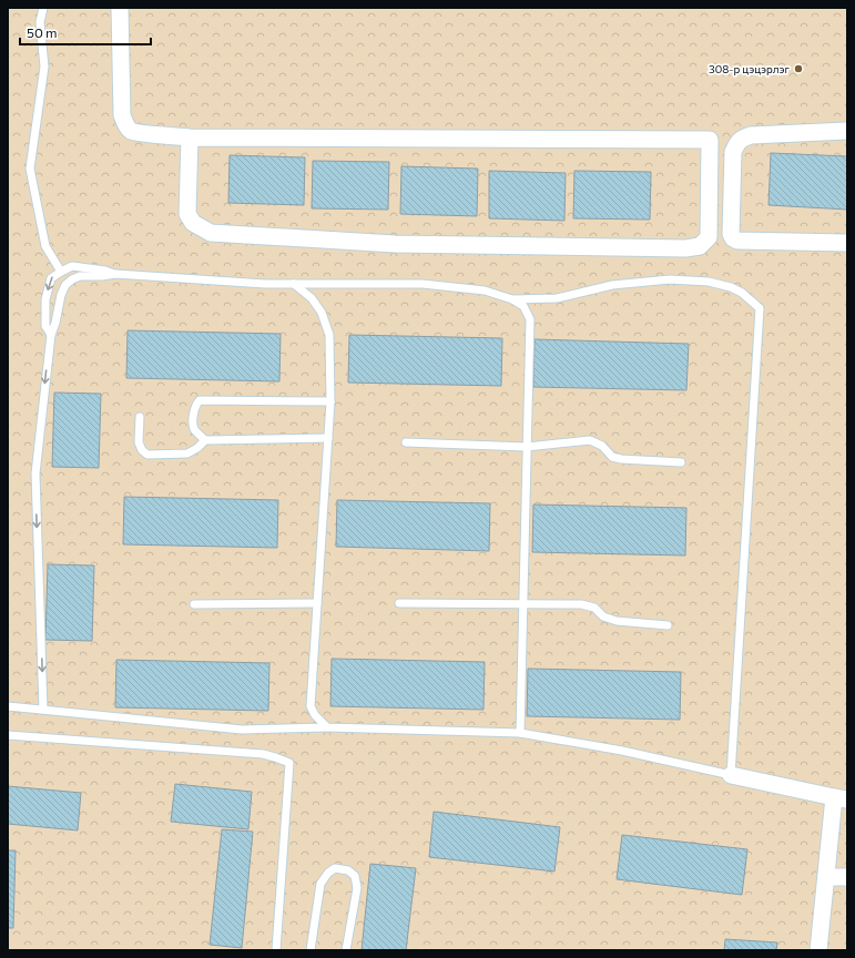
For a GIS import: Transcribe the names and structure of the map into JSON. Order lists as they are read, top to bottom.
{
  "places": ["308-р цэцэрлэг"],
  "scale_bar": "50 m"
}
